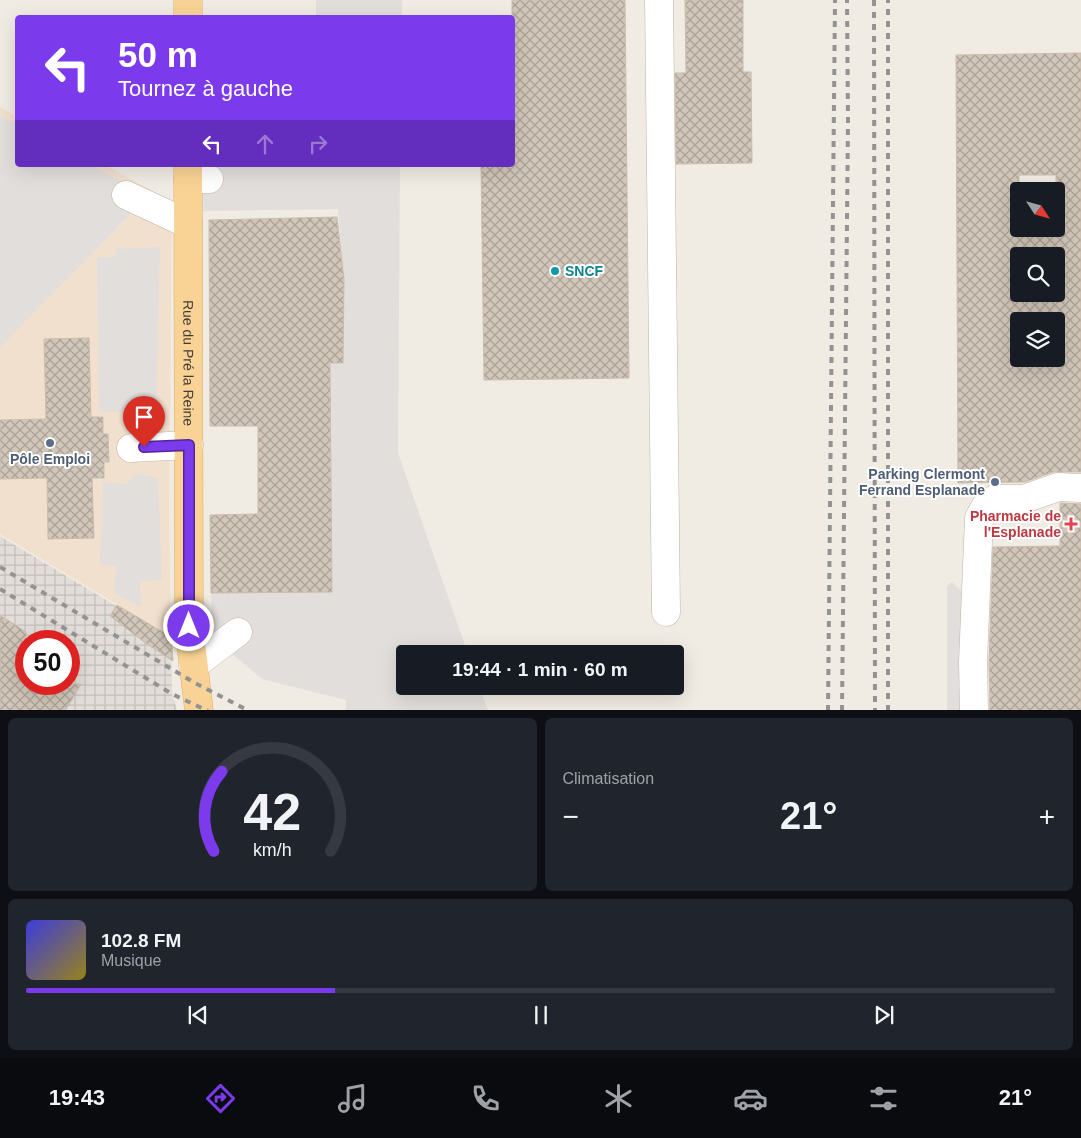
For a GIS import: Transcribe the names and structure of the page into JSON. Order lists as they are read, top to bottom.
{
  "streets": {
    "main road": ["Rue du Pré la Reine"]
  },
  "places": {
    "other": ["SNCF", "Pôle Emploi", "Parking Clermont Ferrand Esplanade"],
    "health": ["Pharmacie de l'Esplanade"]
  },
  "north": "bottom right",
  "page": {
    "turn": ["50 m", "Tournez à gauche"],
    "limit": "50",
    "trip": "19:44 · 1 min · 60 m",
    "tile": "Climatisation",
    "heat": ["−", "21°", "+"],
    "song": ["102.8 FM", "Musique"],
    "tabs": ["19:43", "21°"],
    "gauge": ["42", "km/h"]
  }
}
